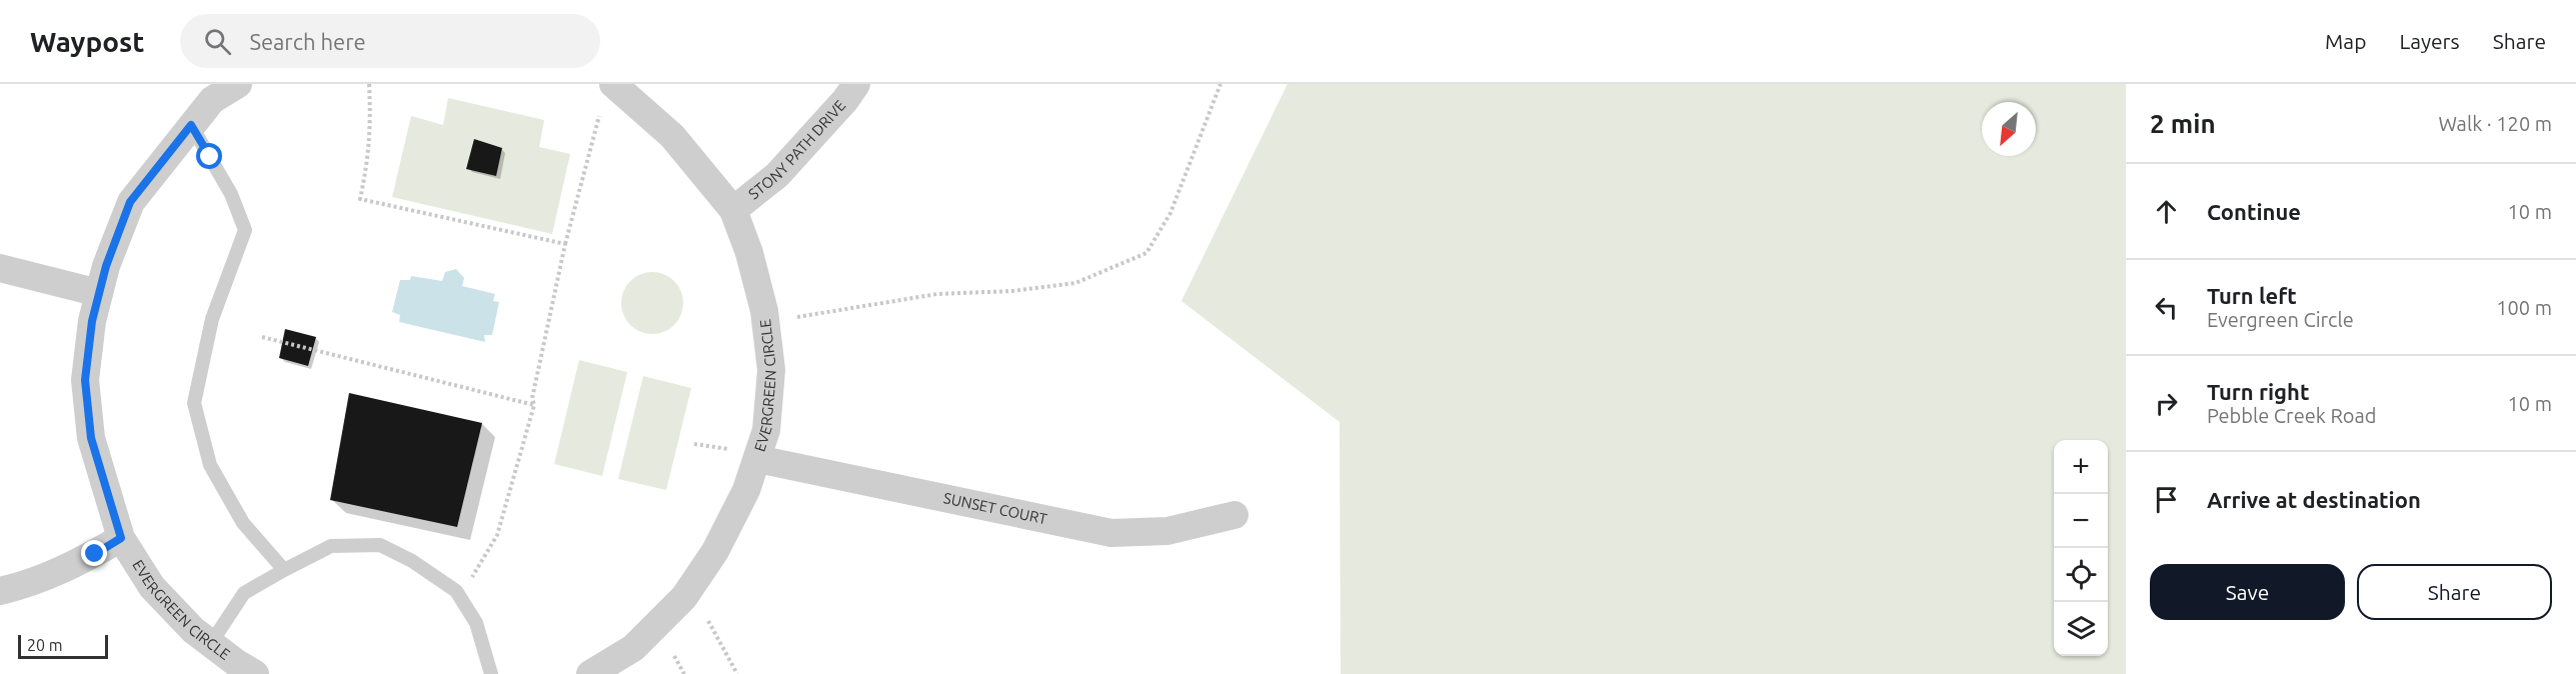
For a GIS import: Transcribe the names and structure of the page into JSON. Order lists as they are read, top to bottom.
{
  "streets": {
    "street": ["STONY PATH DRIVE", "EVERGREEN CIRCLE", "SUNSET COURT"]
  },
  "crossings": [
    ["STONY PATH DRIVE", "EVERGREEN CIRCLE"],
    ["EVERGREEN CIRCLE", "SUNSET COURT"]
  ],
  "scale_bar": "20 m",
  "north": "bottom left",
  "page": {
    "header": "Waypost",
    "search": "Search here",
    "nav": ["Map", "Layers", "Share"],
    "heading": ["2 min", "Walk · 120 m"],
    "list": [
      ["Continue", "10 m"],
      ["Turn left", "Evergreen Circle", "100 m"],
      ["Turn right", "Pebble Creek Road", "10 m"],
      "Arrive at destination"
    ],
    "map_buttons": ["+", "−"],
    "buttons": ["Save", "Share"],
    "scale": "20 m"
  }
}
